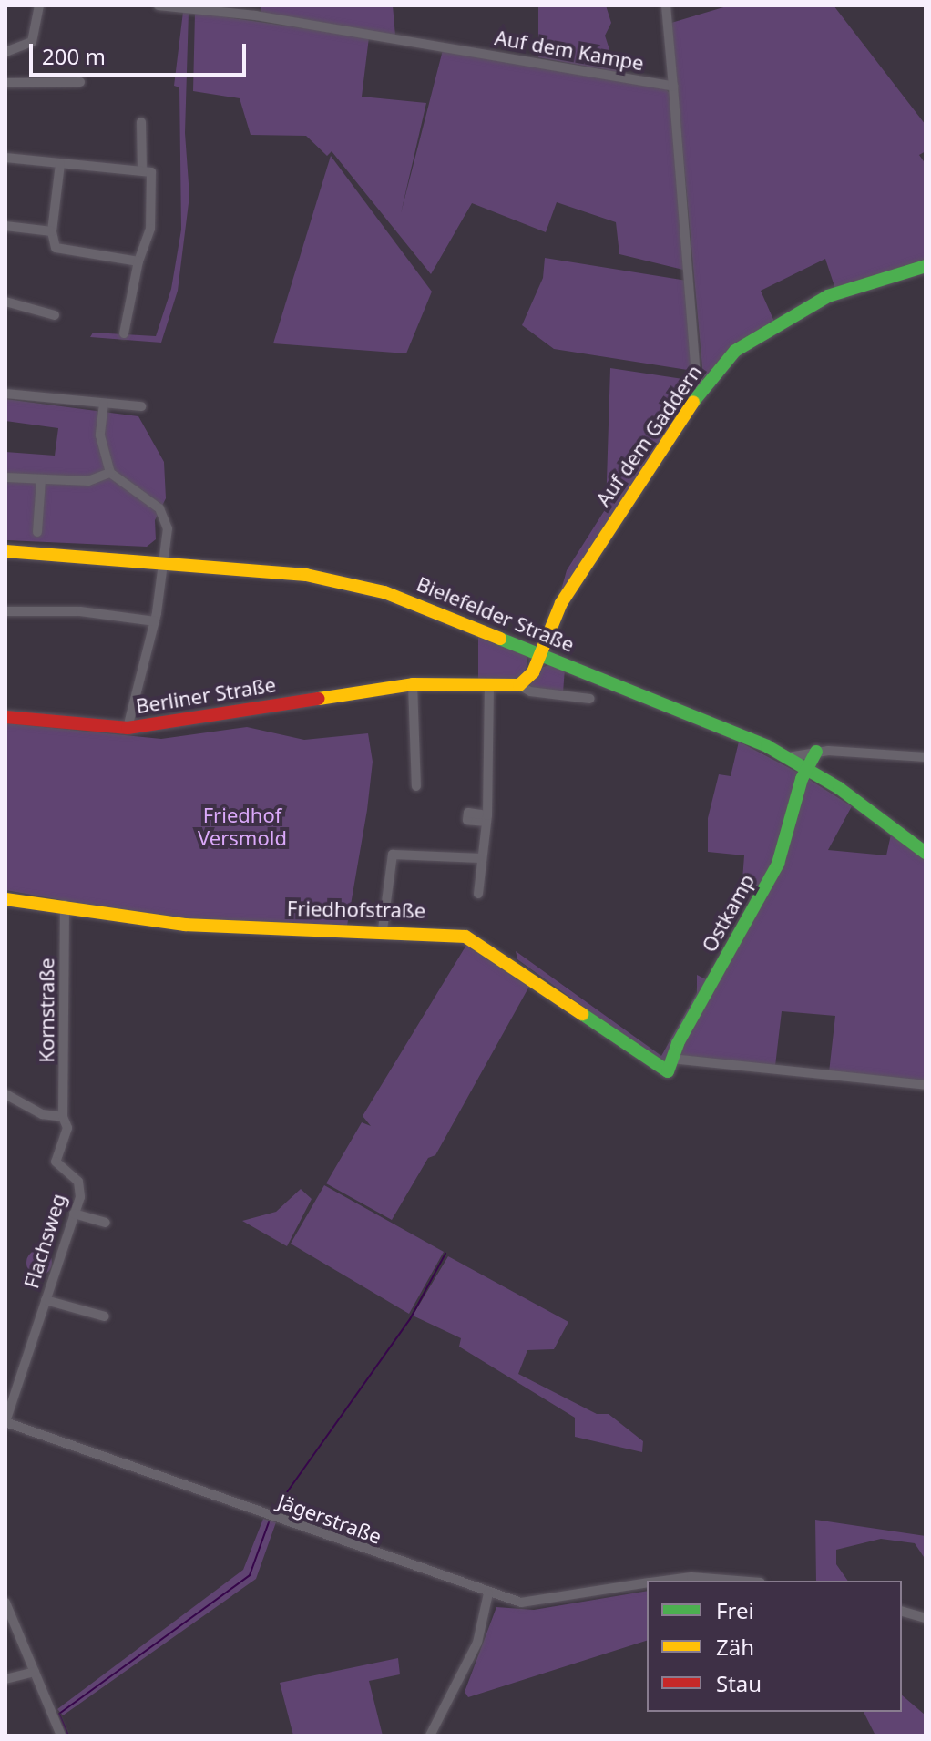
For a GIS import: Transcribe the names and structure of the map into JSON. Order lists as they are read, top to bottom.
{
  "streets": {
    "street": [
      "Auf dem Kampe",
      "Auf dem Gaddern",
      "Bielefelder Straße",
      "Berliner Straße",
      "Friedhofstraße",
      "Ostkamp",
      "Kornstraße",
      "Flachsweg",
      "Jägerstraße"
    ]
  },
  "crossings": [
    ["Auf dem Gaddern", "Bielefelder Straße"],
    ["Bielefelder Straße", "Ostkamp"],
    ["Friedhofstraße", "Ostkamp"],
    ["Friedhofstraße", "Kornstraße"],
    ["Kornstraße", "Flachsweg"],
    ["Flachsweg", "Jägerstraße"]
  ],
  "parks": ["Friedhof Versmold"],
  "legend": ["Frei", "Zäh", "Stau"],
  "scale_bar": "200 m"
}
